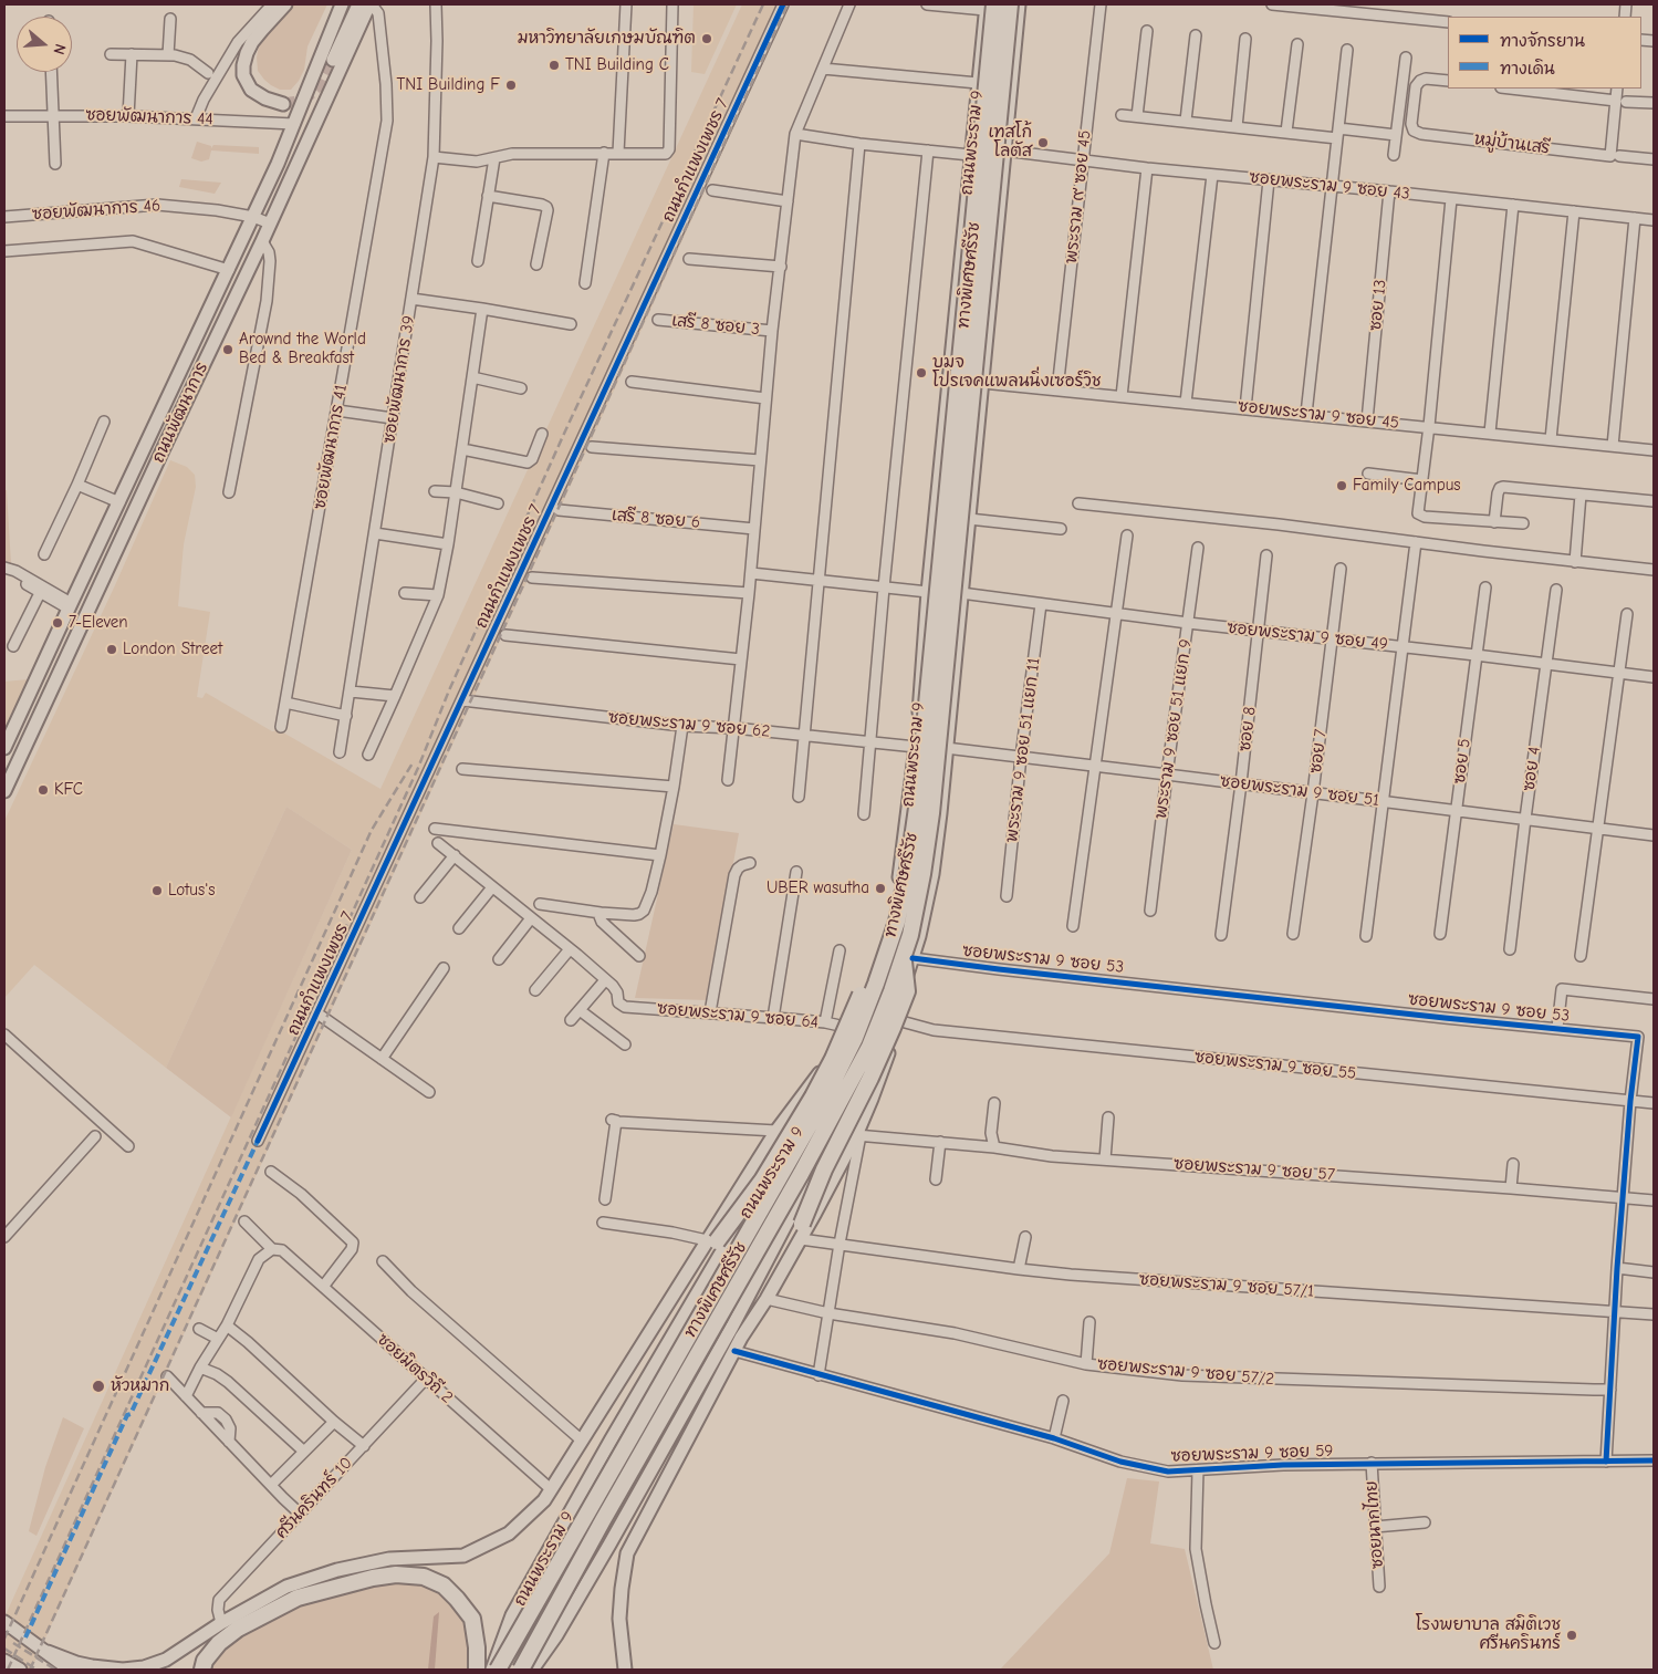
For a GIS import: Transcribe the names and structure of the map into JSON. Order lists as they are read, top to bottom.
{
  "streets": {
    "highway": ["ทางพิเศษศรีรัช"],
    "main road": ["ถนนพระราม 9", "ถนนพัฒนาการ"],
    "street": [
      "ซอยพัฒนาการ 44",
      "หมู่บ้านเสรี",
      "ถนนกำแพงเพชร 7",
      "ซอยพระราม 9 ซอย 43",
      "พระราม ๙ ซอย 45",
      "ซอยพัฒนาการ 46",
      "ซอย 13",
      "เสรี 8 ซอย 3",
      "ซอยพัฒนาการ 39",
      "ซอยพระราม 9 ซอย 45",
      "ซอยพัฒนาการ 41",
      "เสรี 8 ซอย 6",
      "ซอยพระราม 9 ซอย 49",
      "ซอยพระราม 9 ซอย 62",
      "พระราม 9 ซอย 51 แยก 9",
      "ซอย 8",
      "พระราม 9 ซอย 51 แยก 11",
      "ซอย 7",
      "ซอย 5",
      "ซอย 4",
      "ซอยพระราม 9 ซอย 51",
      "ซอยพระราม 9 ซอย 53",
      "ซอยพระราม 9 ซอย 64",
      "ซอยพระราม 9 ซอย 55",
      "ซอยพระราม 9 ซอย 57",
      "ซอยพระราม 9 ซอย 57/1",
      "ซอยมิตรวิถี 2",
      "ซอยพระราม 9 ซอย 57/2",
      "ซอยพระราม 9 ซอย 59",
      "ศรีนครินทร์ 10",
      "ซอยนากไทย"
    ]
  },
  "crossings": [
    ["ซอยพัฒนาการ 44", "ถนนพัฒนาการ"],
    ["ถนนพระราม 9", "ซอยพระราม 9 ซอย 43"],
    ["ถนนพระราม 9", "ทางพิเศษศรีรัช"],
    ["ถนนพระราม 9", "ซอยพระราม 9 ซอย 45"],
    ["ถนนพระราม 9", "ซอยพระราม 9 ซอย 49"],
    ["ถนนพระราม 9", "ซอยพระราม 9 ซอย 62"],
    ["ถนนพระราม 9", "ซอยพระราม 9 ซอย 51"],
    ["ถนนพระราม 9", "ซอยพระราม 9 ซอย 53"],
    ["ถนนพระราม 9", "ซอยพระราม 9 ซอย 64"],
    ["ถนนพระราม 9", "ซอยพระราม 9 ซอย 57/1"],
    ["ถนนกำแพงเพชร 7", "ซอยพระราม 9 ซอย 62"],
    ["ซอยพระราม 9 ซอย 43", "พระราม ๙ ซอย 45"],
    ["ซอยพระราม 9 ซอย 43", "ซอย 13"],
    ["พระราม ๙ ซอย 45", "ซอยพระราม 9 ซอย 45"],
    ["ซอยพัฒนาการ 46", "ถนนพัฒนาการ"],
    ["ทางพิเศษศรีรัช", "ซอยพระราม 9 ซอย 53"],
    ["ซอย 13", "ซอยพระราม 9 ซอย 45"],
    ["ถนนพัฒนาการ", "ซอยพัฒนาการ 41"],
    ["ซอยพระราม 9 ซอย 49", "พระราม 9 ซอย 51 แยก 9"],
    ["ซอยพระราม 9 ซอย 49", "ซอย 8"],
    ["ซอยพระราม 9 ซอย 49", "พระราม 9 ซอย 51 แยก 11"],
    ["ซอยพระราม 9 ซอย 49", "ซอย 7"],
    ["ซอยพระราม 9 ซอย 49", "ซอย 5"],
    ["ซอยพระราม 9 ซอย 49", "ซอย 4"],
    ["พระราม 9 ซอย 51 แยก 9", "ซอยพระราม 9 ซอย 51"],
    ["ซอย 8", "ซอยพระราม 9 ซอย 51"],
    ["พระราม 9 ซอย 51 แยก 11", "ซอยพระราม 9 ซอย 51"],
    ["ซอย 7", "ซอยพระราม 9 ซอย 51"],
    ["ซอย 5", "ซอยพระราม 9 ซอย 51"],
    ["ซอย 4", "ซอยพระราม 9 ซอย 51"],
    ["ซอยพระราม 9 ซอย 53", "ซอยพระราม 9 ซอย 55"],
    ["ซอยพระราม 9 ซอย 53", "ซอยพระราม 9 ซอย 57"],
    ["ซอยพระราม 9 ซอย 53", "ซอยพระราม 9 ซอย 57/1"],
    ["ซอยพระราม 9 ซอย 53", "ซอยพระราม 9 ซอย 57/2"],
    ["ซอยพระราม 9 ซอย 53", "ซอยพระราม 9 ซอย 59"],
    ["ซอยมิตรวิถี 2", "ศรีนครินทร์ 10"],
    ["ซอยพระราม 9 ซอย 59", "ซอยนากไทย"]
  ],
  "places": [
    "มหาวิทยาลัยเกษมบัณฑิต",
    "TNI Building C",
    "TNI Building F",
    "เทสโก้ โลตัส",
    "Arownd the World Bed & Breakfast",
    "บมจ โปรเจคแพลนนิ่งเซอร์วิช",
    "Family Campus",
    "7-Eleven",
    "London Street",
    "KFC",
    "UBER wasutha",
    "Lotus's",
    "หัวหมาก",
    "โรงพยาบาล สมิติเวช ศรีนครินทร์"
  ],
  "legend": ["ทางจักรยาน", "ทางเดิน"],
  "north": "right"
}
